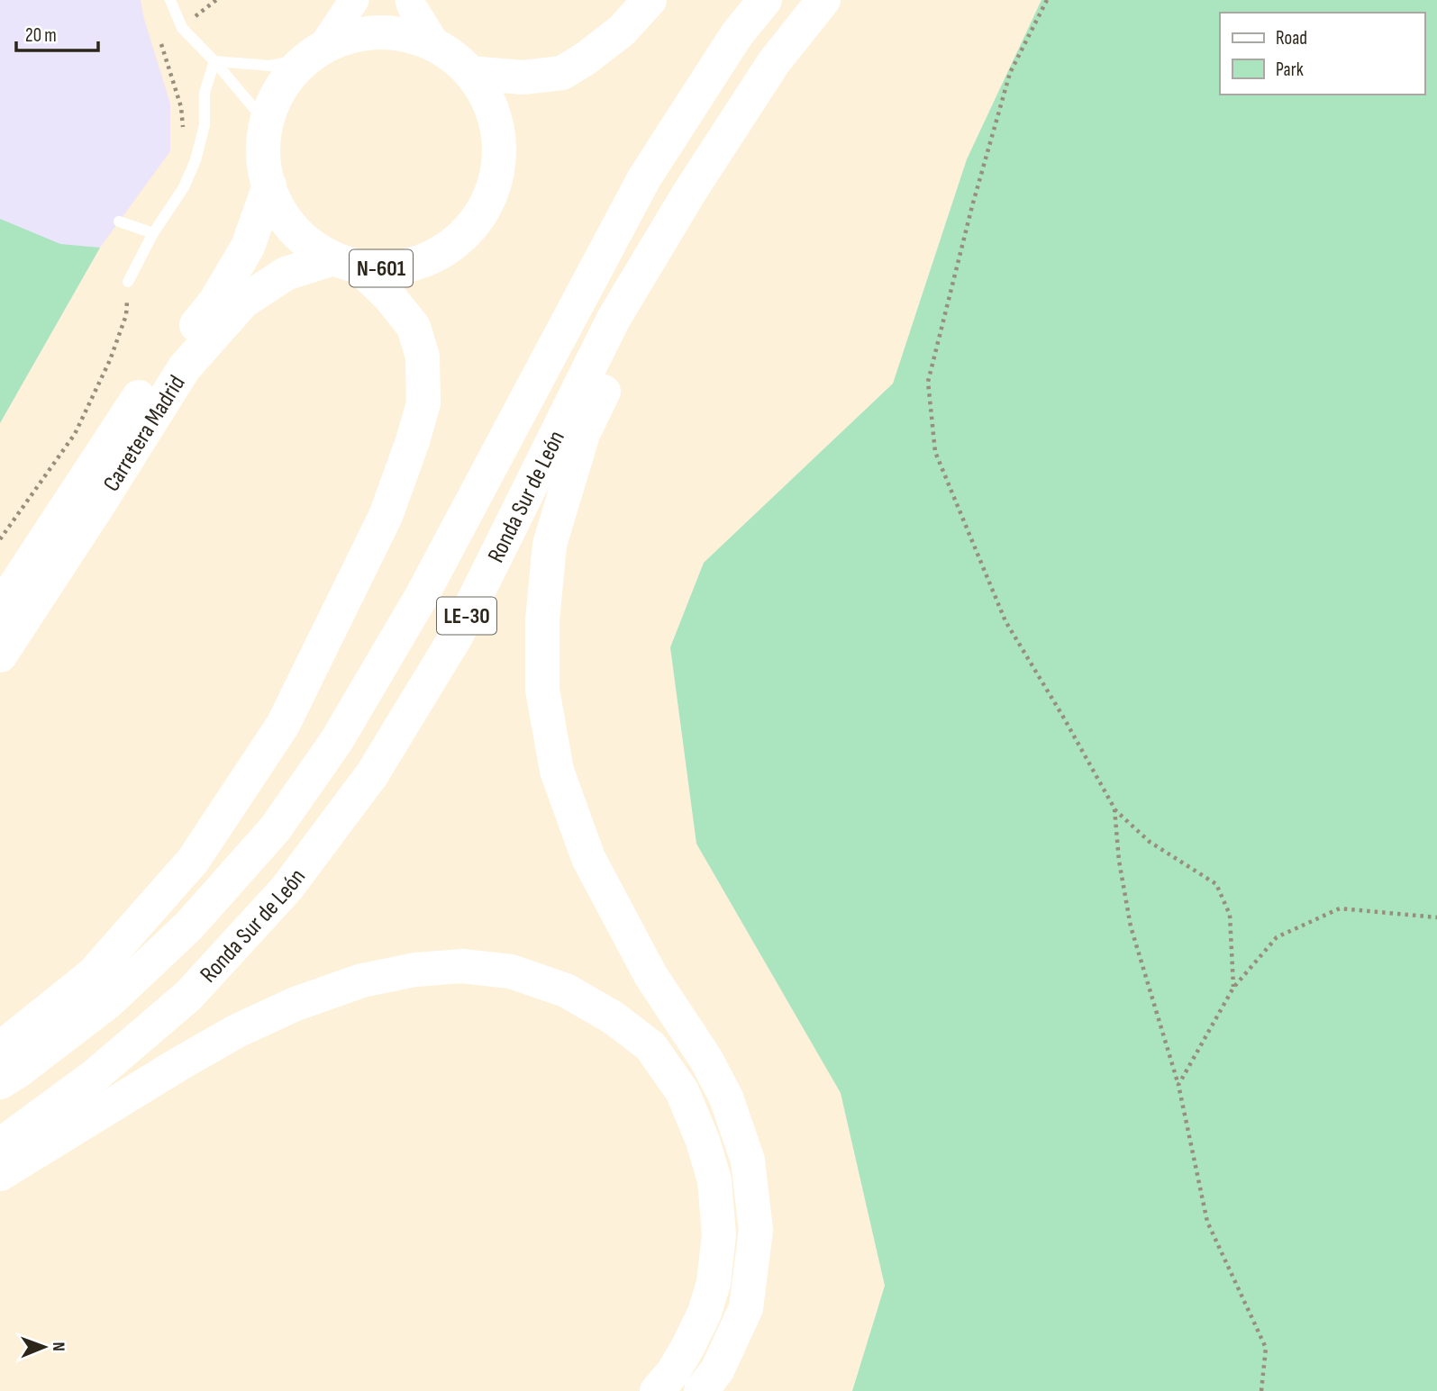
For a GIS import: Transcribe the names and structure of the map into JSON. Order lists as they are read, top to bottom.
{
  "streets": {
    "highway": [
      "N-601",
      "Carretera Madrid",
      "Ronda Sur de León",
      "LE-30"
    ]
  },
  "crossings": [
    ["N-601", "Carretera Madrid"]
  ],
  "legend": ["Road", "Park"],
  "scale_bar": "20 m",
  "north": "right"
}
